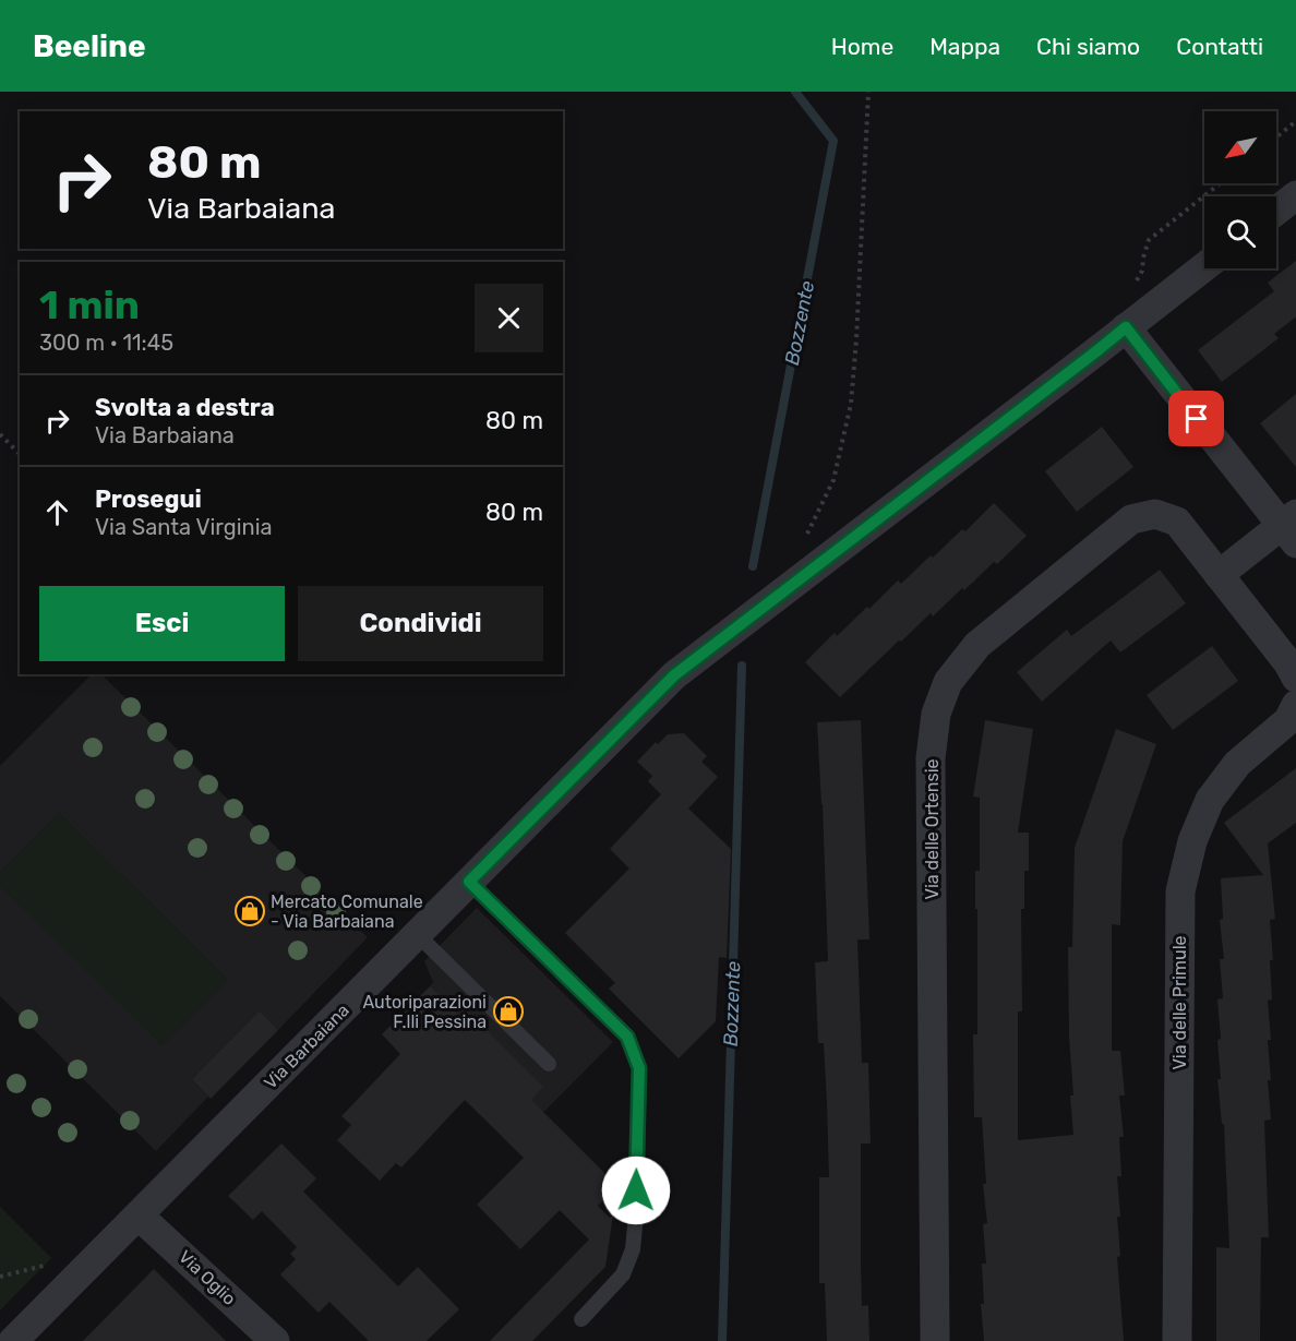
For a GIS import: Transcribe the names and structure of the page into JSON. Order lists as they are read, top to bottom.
{
  "streets": {
    "street": [
      "Via delle Ortensie",
      "Via delle Primule",
      "Via Barbaiana",
      "Via Oglio"
    ]
  },
  "crossings": [
    ["Via Barbaiana", "Via Oglio"]
  ],
  "water": ["Bozzente"],
  "places": {
    "shop": ["Mercato Comunale - Via Barbaiana", "Autoriparazioni F.lli Pessina"]
  },
  "north": "bottom left",
  "page": {
    "header": "Beeline",
    "nav": [
      "Home",
      "Mappa",
      "Chi siamo",
      "Contatti"
    ],
    "turn": ["80 m", "Via Barbaiana"],
    "heading": ["1 min", "300 m · 11:45"],
    "list": [
      {
        "name": "Svolta a destra",
        "note": "Via Barbaiana",
        "value": "80 m"
      },
      {
        "name": "Prosegui",
        "note": "Via Santa Virginia",
        "value": "80 m"
      }
    ],
    "buttons": ["Esci", "Condividi"]
  }
}
